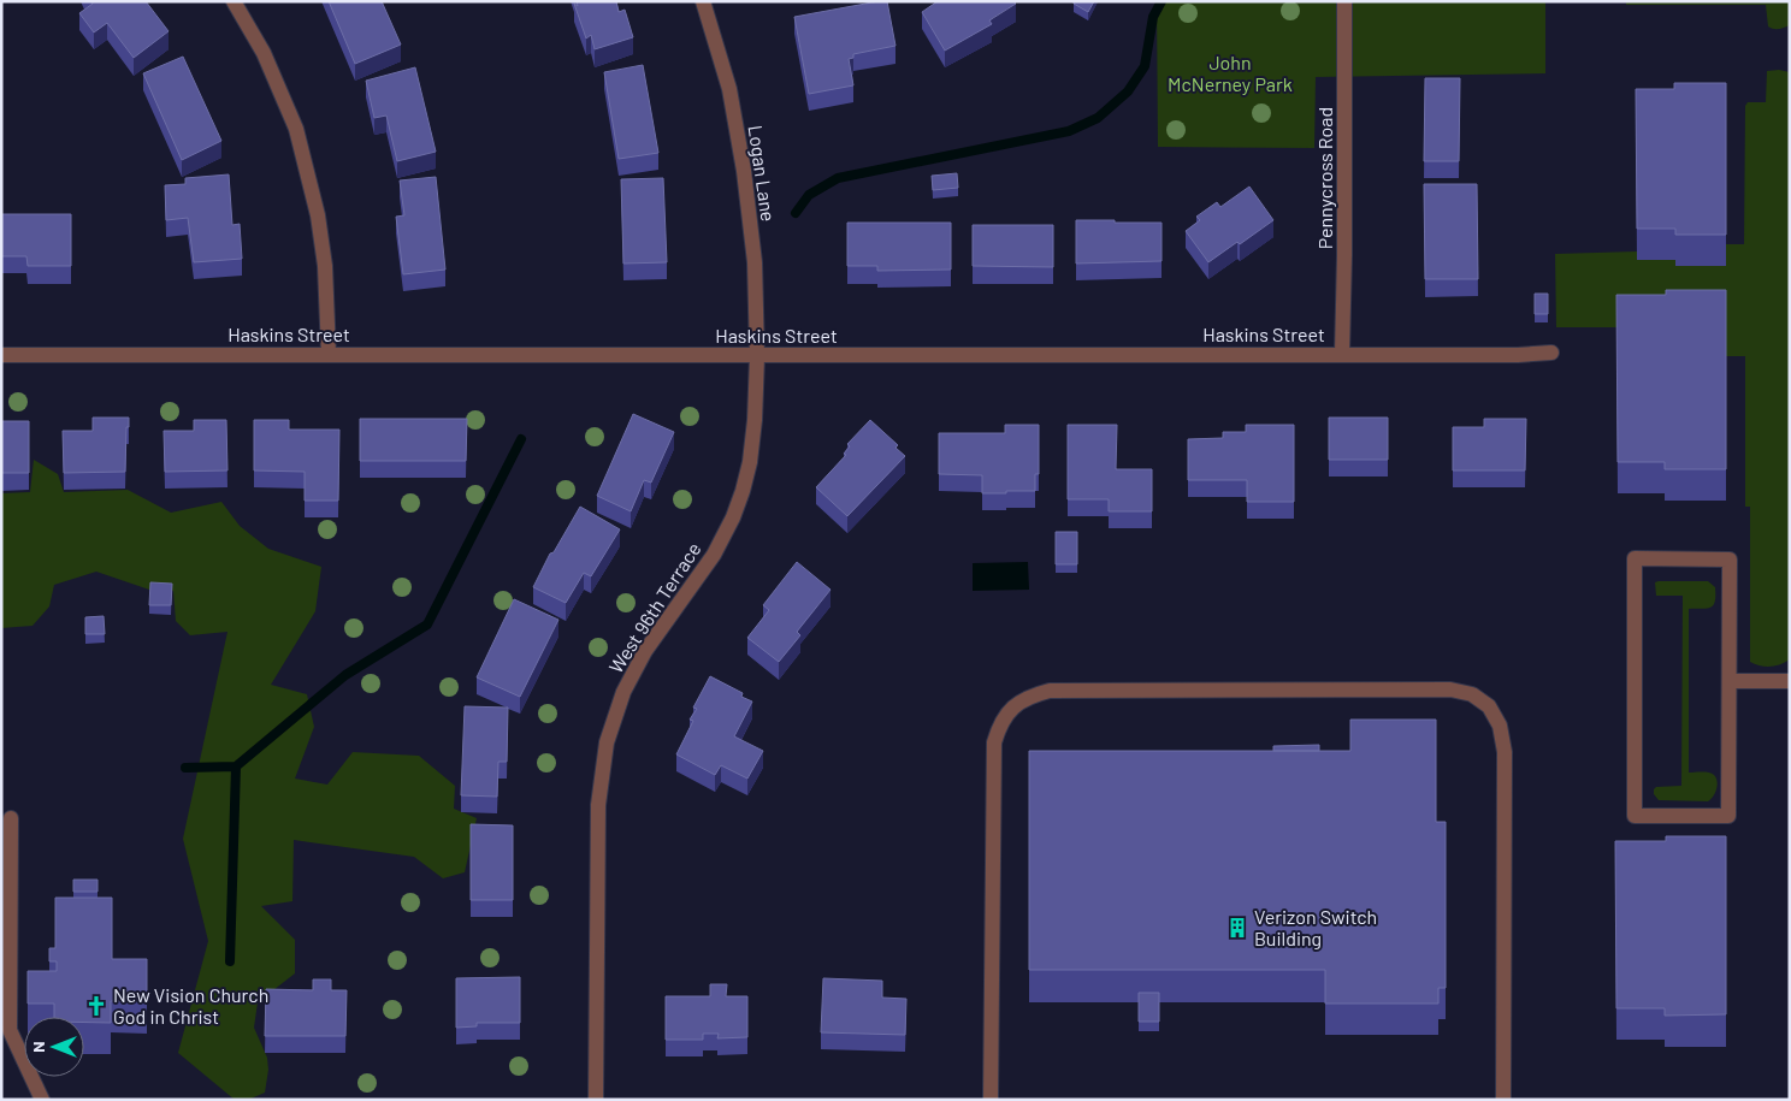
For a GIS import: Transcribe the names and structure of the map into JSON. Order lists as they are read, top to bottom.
{
  "streets": {
    "street": [
      "Logan Lane",
      "Pennycross Road",
      "Haskins Street",
      "West 96th Terrace"
    ]
  },
  "crossings": [
    ["Logan Lane", "Haskins Street"],
    ["Logan Lane", "West 96th Terrace"],
    ["Pennycross Road", "Haskins Street"],
    ["Haskins Street", "West 96th Terrace"]
  ],
  "parks": ["John McNerney Park"],
  "places": {
    "building": ["Verizon Switch Building"],
    "church": ["New Vision Church God in Christ"]
  },
  "north": "left"
}
